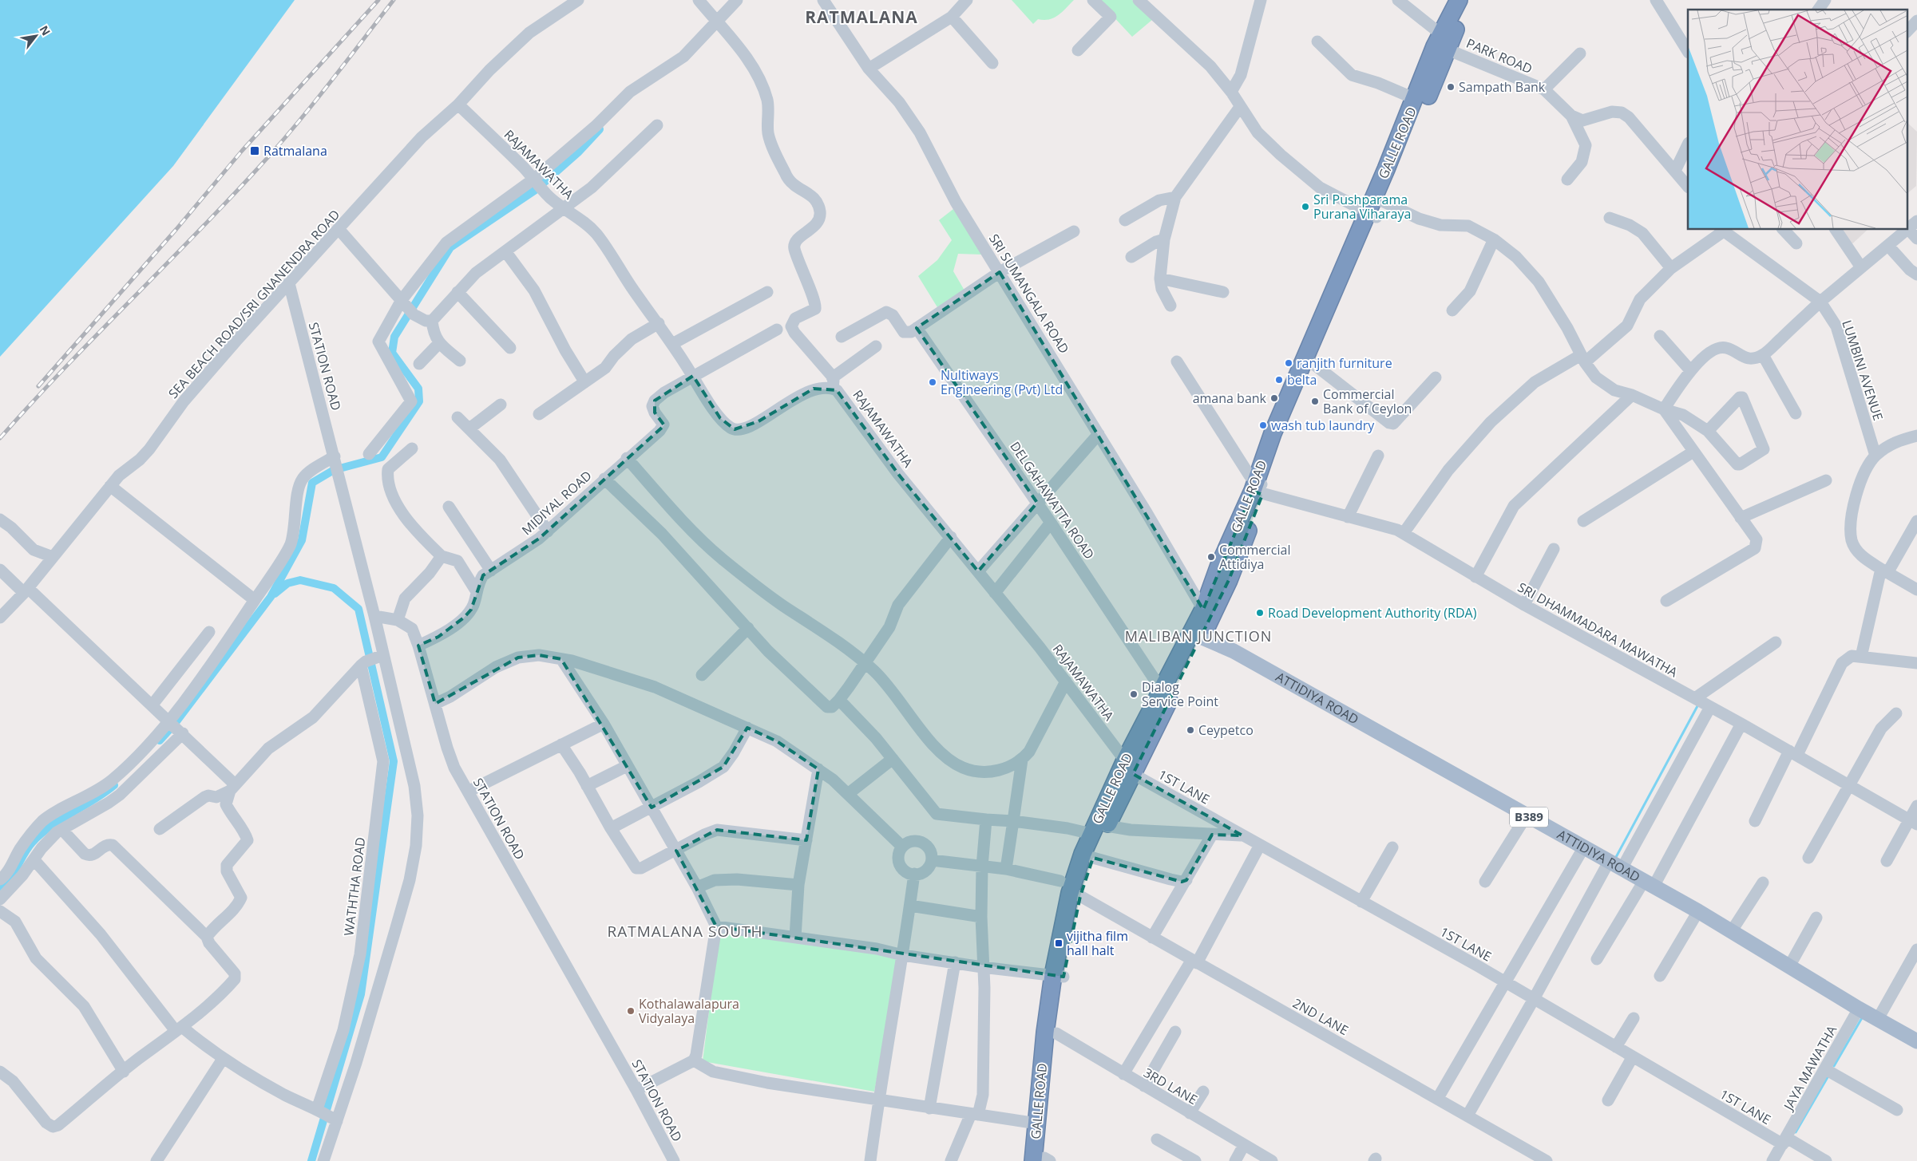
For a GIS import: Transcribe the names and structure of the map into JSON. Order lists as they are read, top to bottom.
{
  "streets": {
    "highway": ["GALLE ROAD"],
    "main road": ["ATTIDIYA ROAD", "B389"],
    "street": [
      "PARK ROAD",
      "RAJAMAWATHA",
      "SRI SUMANGALA ROAD",
      "SEA BEACH ROAD/SRI GNANENDRA ROAD",
      "STATION ROAD",
      "LUMBINI AVENUE",
      "DELGAHAWATTA ROAD",
      "MIDIYAL ROAD",
      "SRI DHAMMADARA MAWATHA",
      "1ST LANE",
      "WATHTHA ROAD",
      "2ND LANE",
      "JAYA MAWATHA",
      "3RD LANE"
    ]
  },
  "crossings": [
    ["PARK ROAD", "GALLE ROAD"],
    ["GALLE ROAD", "RAJAMAWATHA"],
    ["GALLE ROAD", "SRI SUMANGALA ROAD"],
    ["GALLE ROAD", "DELGAHAWATTA ROAD"],
    ["GALLE ROAD", "SRI DHAMMADARA MAWATHA"],
    ["GALLE ROAD", "ATTIDIYA ROAD"],
    ["GALLE ROAD", "1ST LANE"],
    ["GALLE ROAD", "2ND LANE"],
    ["GALLE ROAD", "3RD LANE"],
    ["RAJAMAWATHA", "SEA BEACH ROAD/SRI GNANENDRA ROAD"],
    ["RAJAMAWATHA", "MIDIYAL ROAD"],
    ["RAJAMAWATHA", "1ST LANE"],
    ["SEA BEACH ROAD/SRI GNANENDRA ROAD", "STATION ROAD"],
    ["STATION ROAD", "MIDIYAL ROAD"],
    ["ATTIDIYA ROAD", "JAYA MAWATHA"],
    ["1ST LANE", "JAYA MAWATHA"]
  ],
  "districts": ["RATMALANA", "MALIBAN JUNCTION", "RATMALANA SOUTH"],
  "places": {
    "other": [
      "Sampath Bank",
      "Sri Pushparama Purana Viharaya",
      "ranjith furniture",
      "belta",
      "Nultiways Engineering (Pvt) Ltd",
      "amana bank",
      "Commercial Bank of Ceylon",
      "wash tub laundry",
      "Commercial Attidiya",
      "Road Development Authority (RDA)",
      "Dialog Service Point",
      "Ceypetco",
      "Kothalawalapura Vidyalaya"
    ],
    "transit": ["Ratmalana", "vijitha film hall halt"]
  },
  "north": "top right"
}
